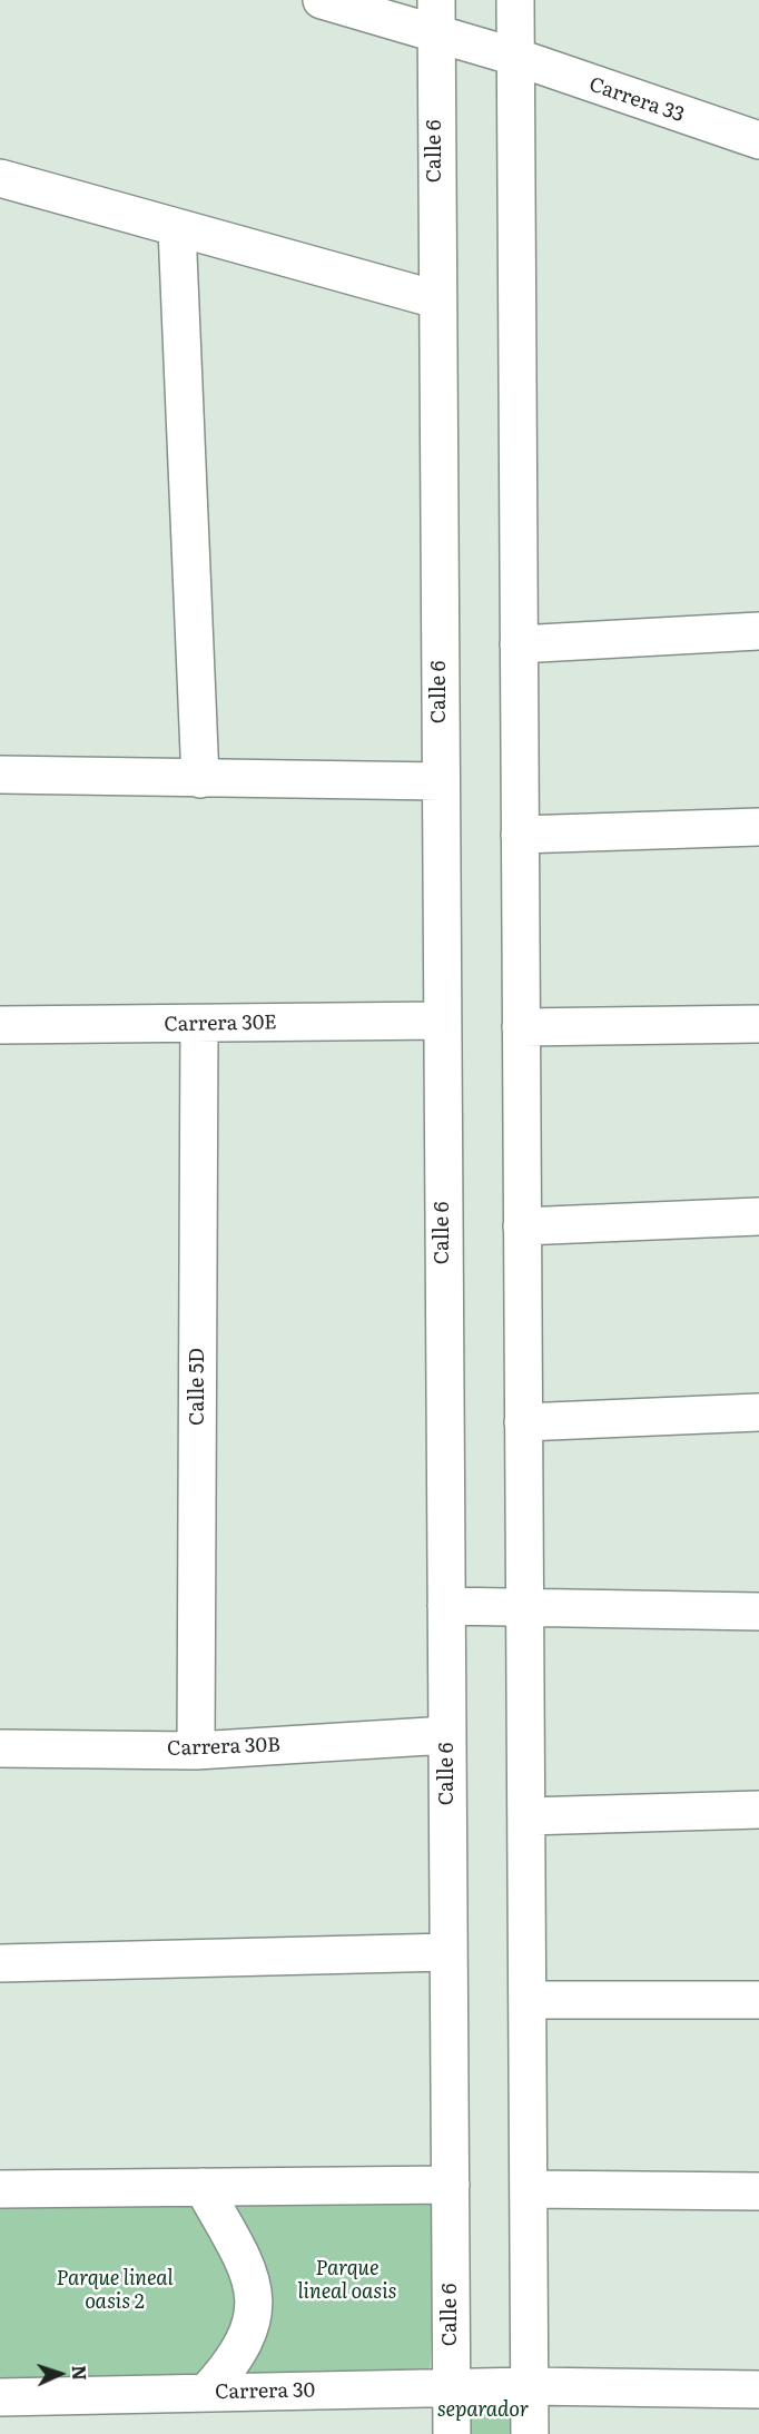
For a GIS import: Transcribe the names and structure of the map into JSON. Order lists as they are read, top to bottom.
{
  "streets": {
    "street": [
      "Carrera 33",
      "Calle 6",
      "Carrera 30E",
      "Calle 5D",
      "Carrera 30B",
      "Carrera 30"
    ]
  },
  "crossings": [
    ["Calle 6", "Carrera 30E"],
    ["Calle 6", "Carrera 30B"],
    ["Calle 6", "Carrera 30"],
    ["Carrera 30E", "Calle 5D"],
    ["Calle 5D", "Carrera 30B"]
  ],
  "parks": ["Parque lineal oasis", "Parque lineal oasis 2", "separador"],
  "north": "right"
}
